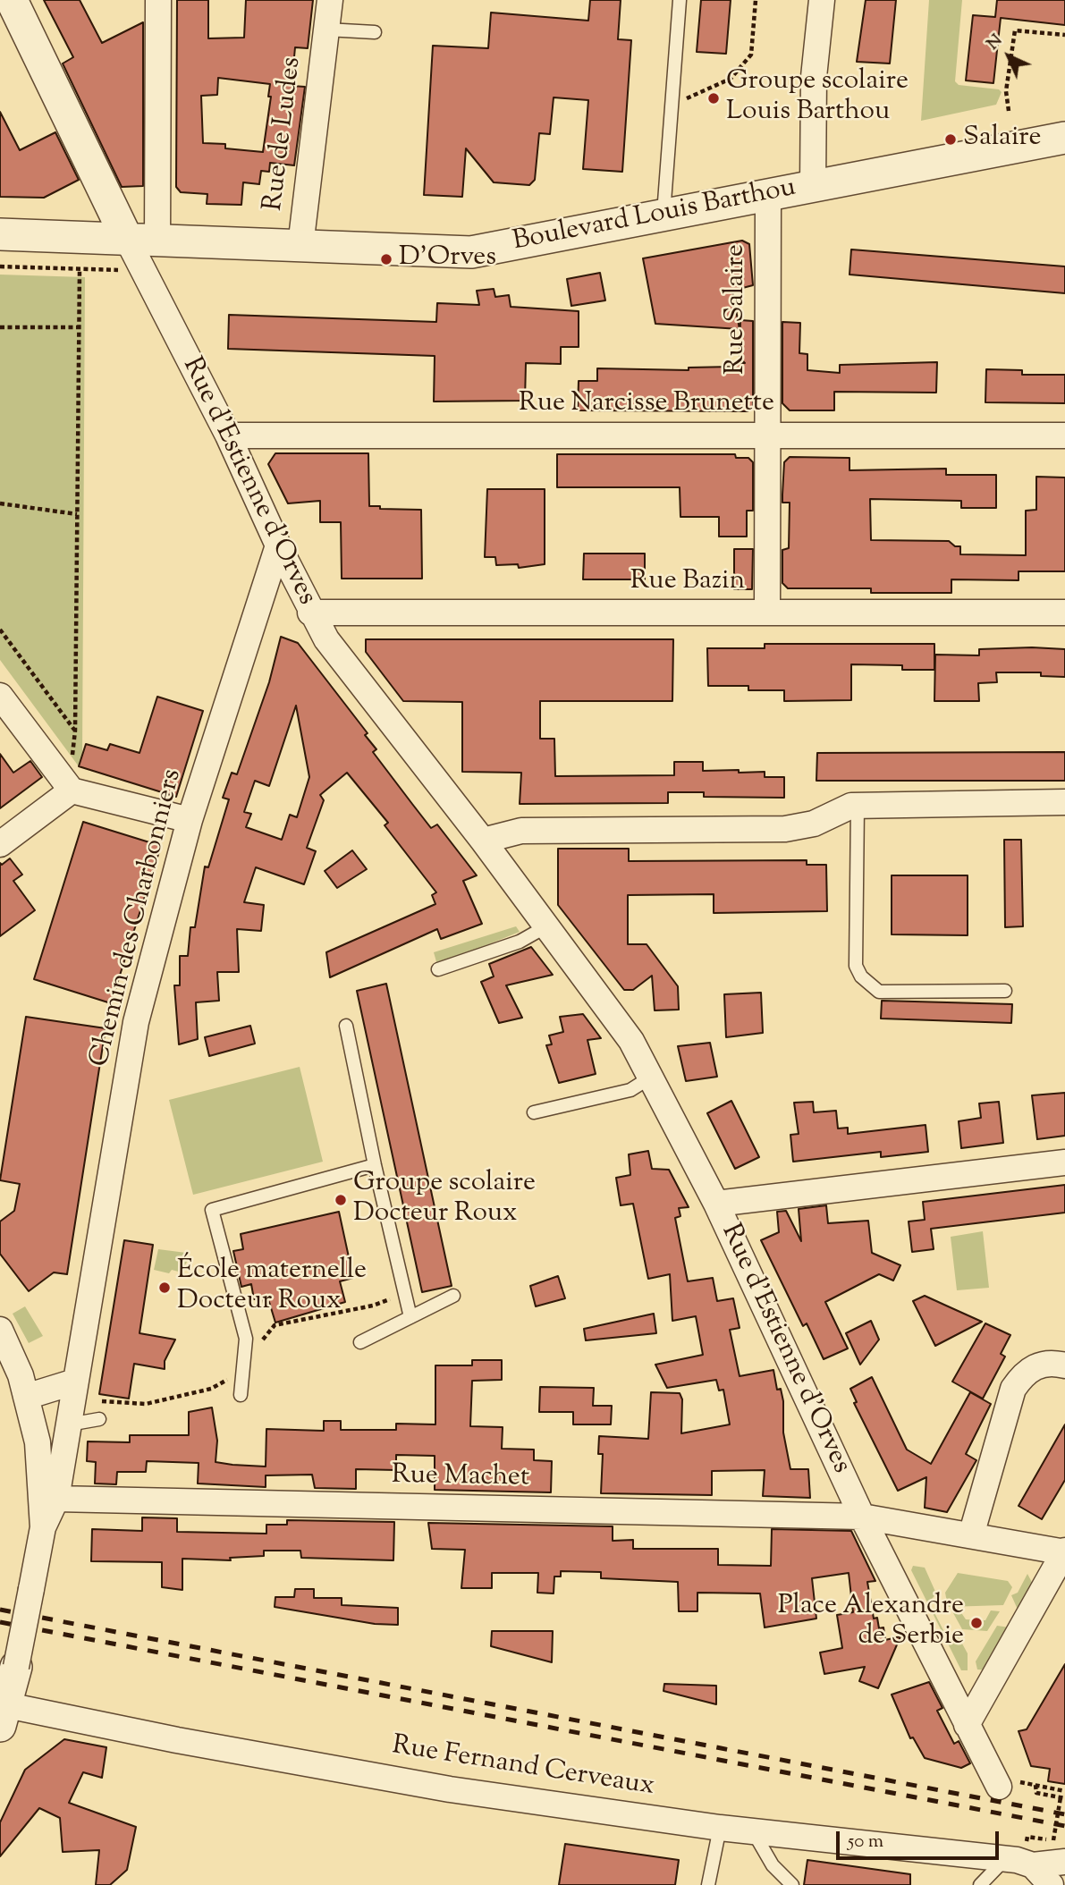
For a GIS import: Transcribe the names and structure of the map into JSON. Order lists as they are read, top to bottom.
{
  "streets": {
    "street": [
      "Rue de Ludes",
      "Boulevard Louis Barthou",
      "Rue Salaire",
      "Rue Narcisse Brunette",
      "Rue d'Estienne d'Orves",
      "Rue Bazin",
      "Chemin des Charbonniers",
      "Rue Machet",
      "Rue Fernand Cerveaux"
    ]
  },
  "crossings": [
    ["Rue de Ludes", "Boulevard Louis Barthou"],
    ["Boulevard Louis Barthou", "Rue Salaire"],
    ["Boulevard Louis Barthou", "Rue d'Estienne d'Orves"],
    ["Rue Salaire", "Rue Narcisse Brunette"],
    ["Rue Salaire", "Rue Bazin"],
    ["Rue Narcisse Brunette", "Rue d'Estienne d'Orves"],
    ["Rue d'Estienne d'Orves", "Rue Bazin"],
    ["Rue d'Estienne d'Orves", "Chemin des Charbonniers"],
    ["Rue d'Estienne d'Orves", "Rue Machet"],
    ["Chemin des Charbonniers", "Rue Machet"]
  ],
  "places": [
    "Groupe scolaire Louis Barthou",
    "Salaire",
    "D'Orves",
    "Groupe scolaire Docteur Roux",
    "École maternelle Docteur Roux",
    "Place Alexandre de Serbie"
  ],
  "scale_bar": "50 m",
  "north": "top left"
}
